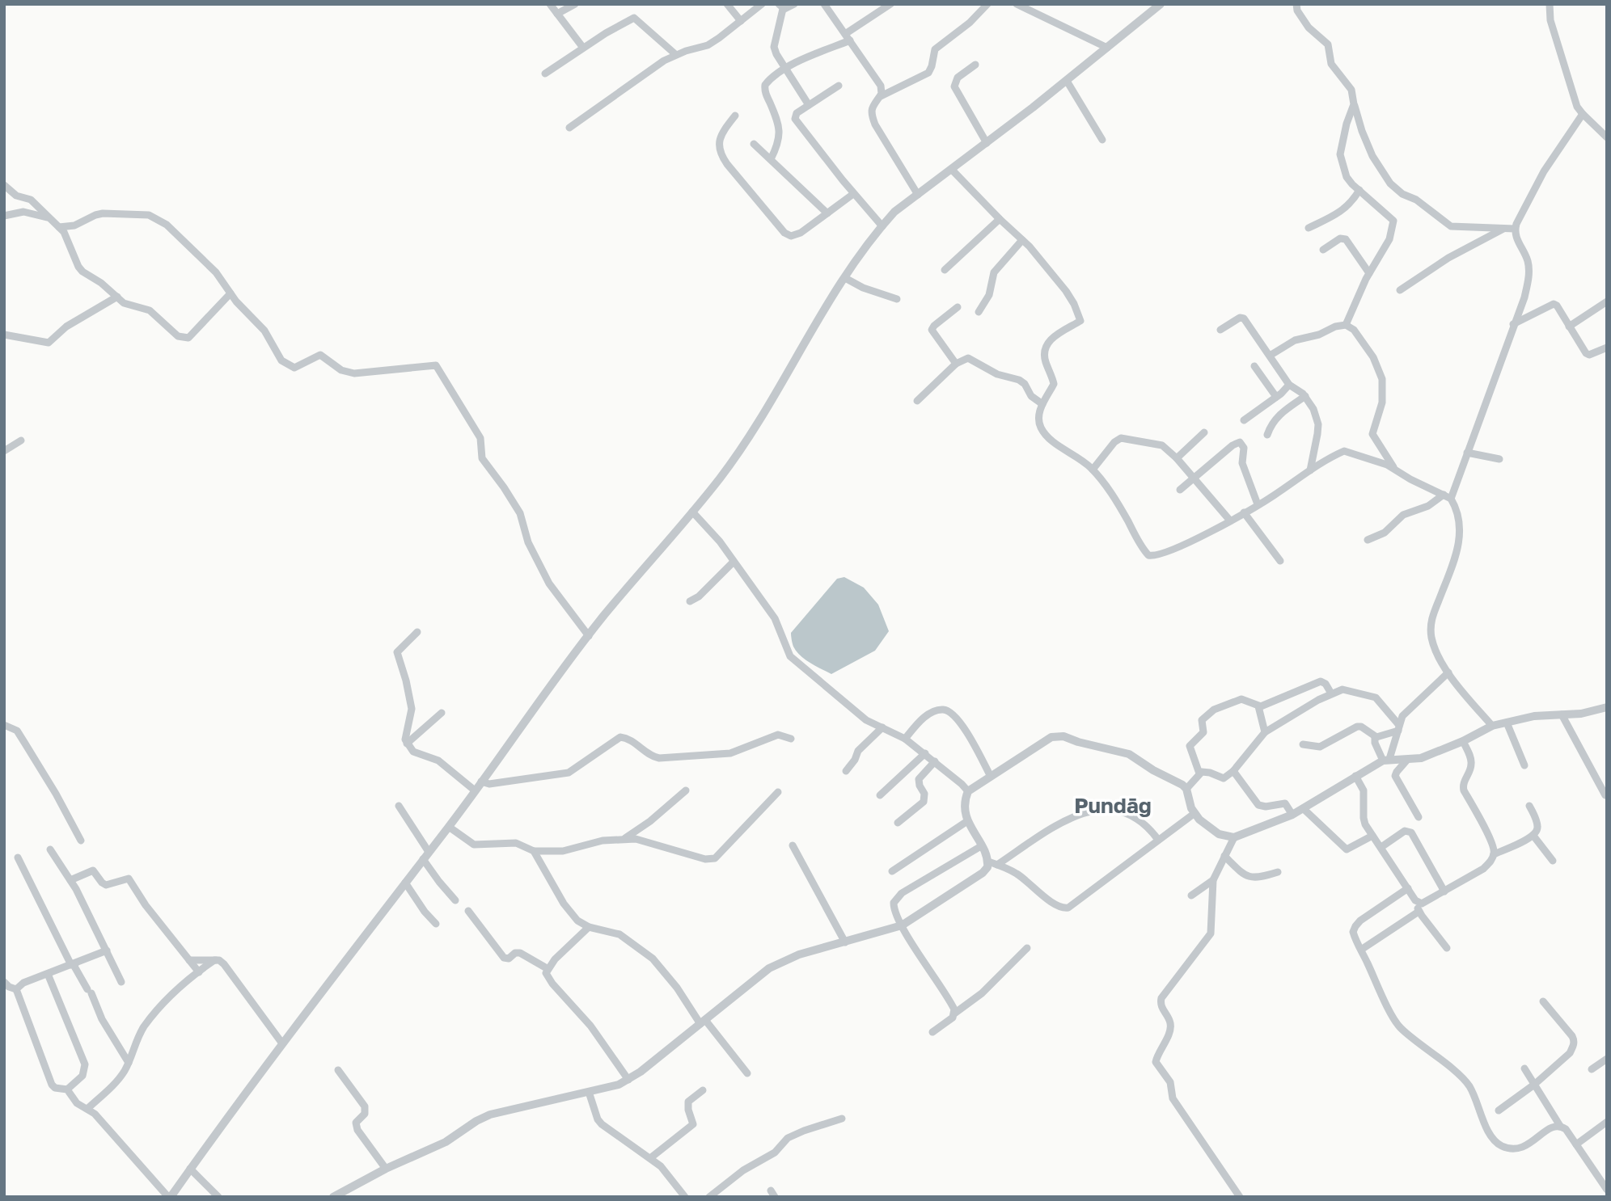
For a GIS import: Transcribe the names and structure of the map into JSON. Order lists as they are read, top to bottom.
{
  "districts": ["Pundāg"]
}
